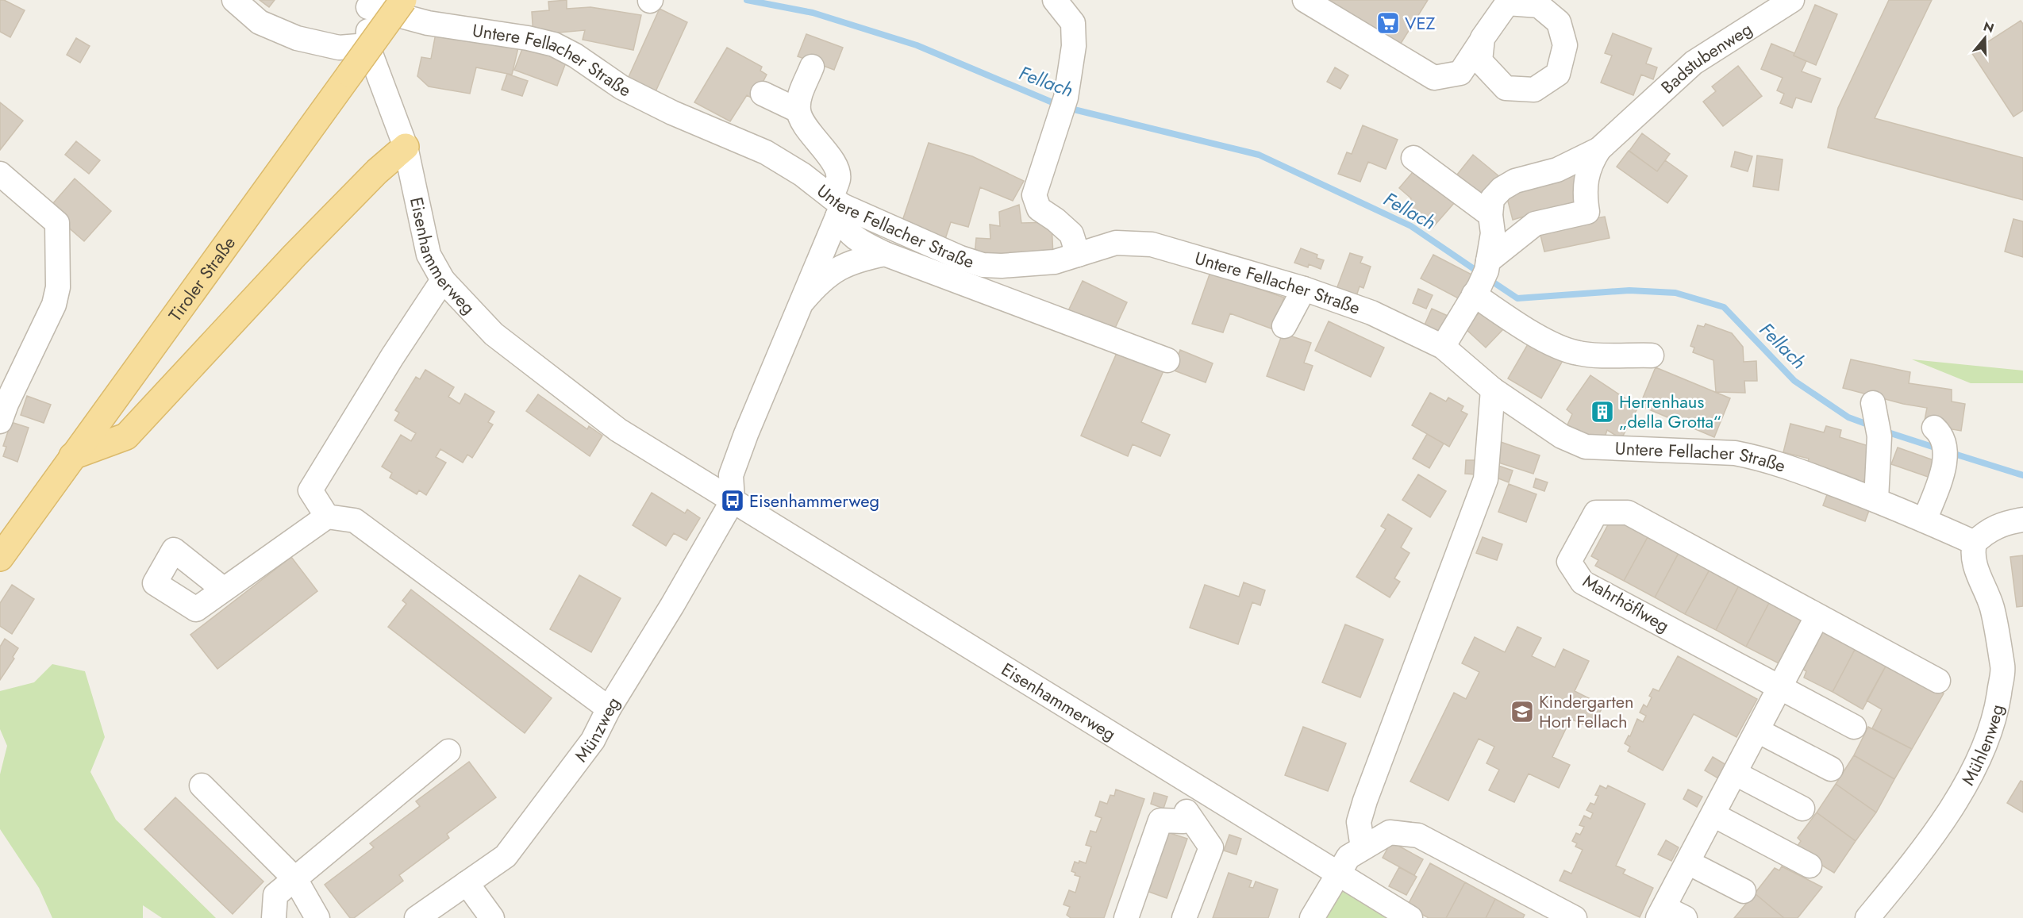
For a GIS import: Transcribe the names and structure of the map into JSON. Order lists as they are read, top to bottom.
{
  "streets": {
    "main road": ["Tiroler Straße"],
    "street": [
      "Badstubenweg",
      "Untere Fellacher Straße",
      "Eisenhammerweg",
      "Mahrhöflweg",
      "Münzweg",
      "Mühlenweg"
    ]
  },
  "crossings": [
    ["Untere Fellacher Straße", "Eisenhammerweg"],
    ["Untere Fellacher Straße", "Mühlenweg"],
    ["Eisenhammerweg", "Münzweg"]
  ],
  "water": ["Fellach"],
  "places": {
    "supermarket": ["VEZ"],
    "building": ["Herrenhaus „della Grotta“"],
    "bus stop": ["Eisenhammerweg"],
    "school or university": ["Kindergarten Hort Fellach"]
  },
  "north": "top"
}
